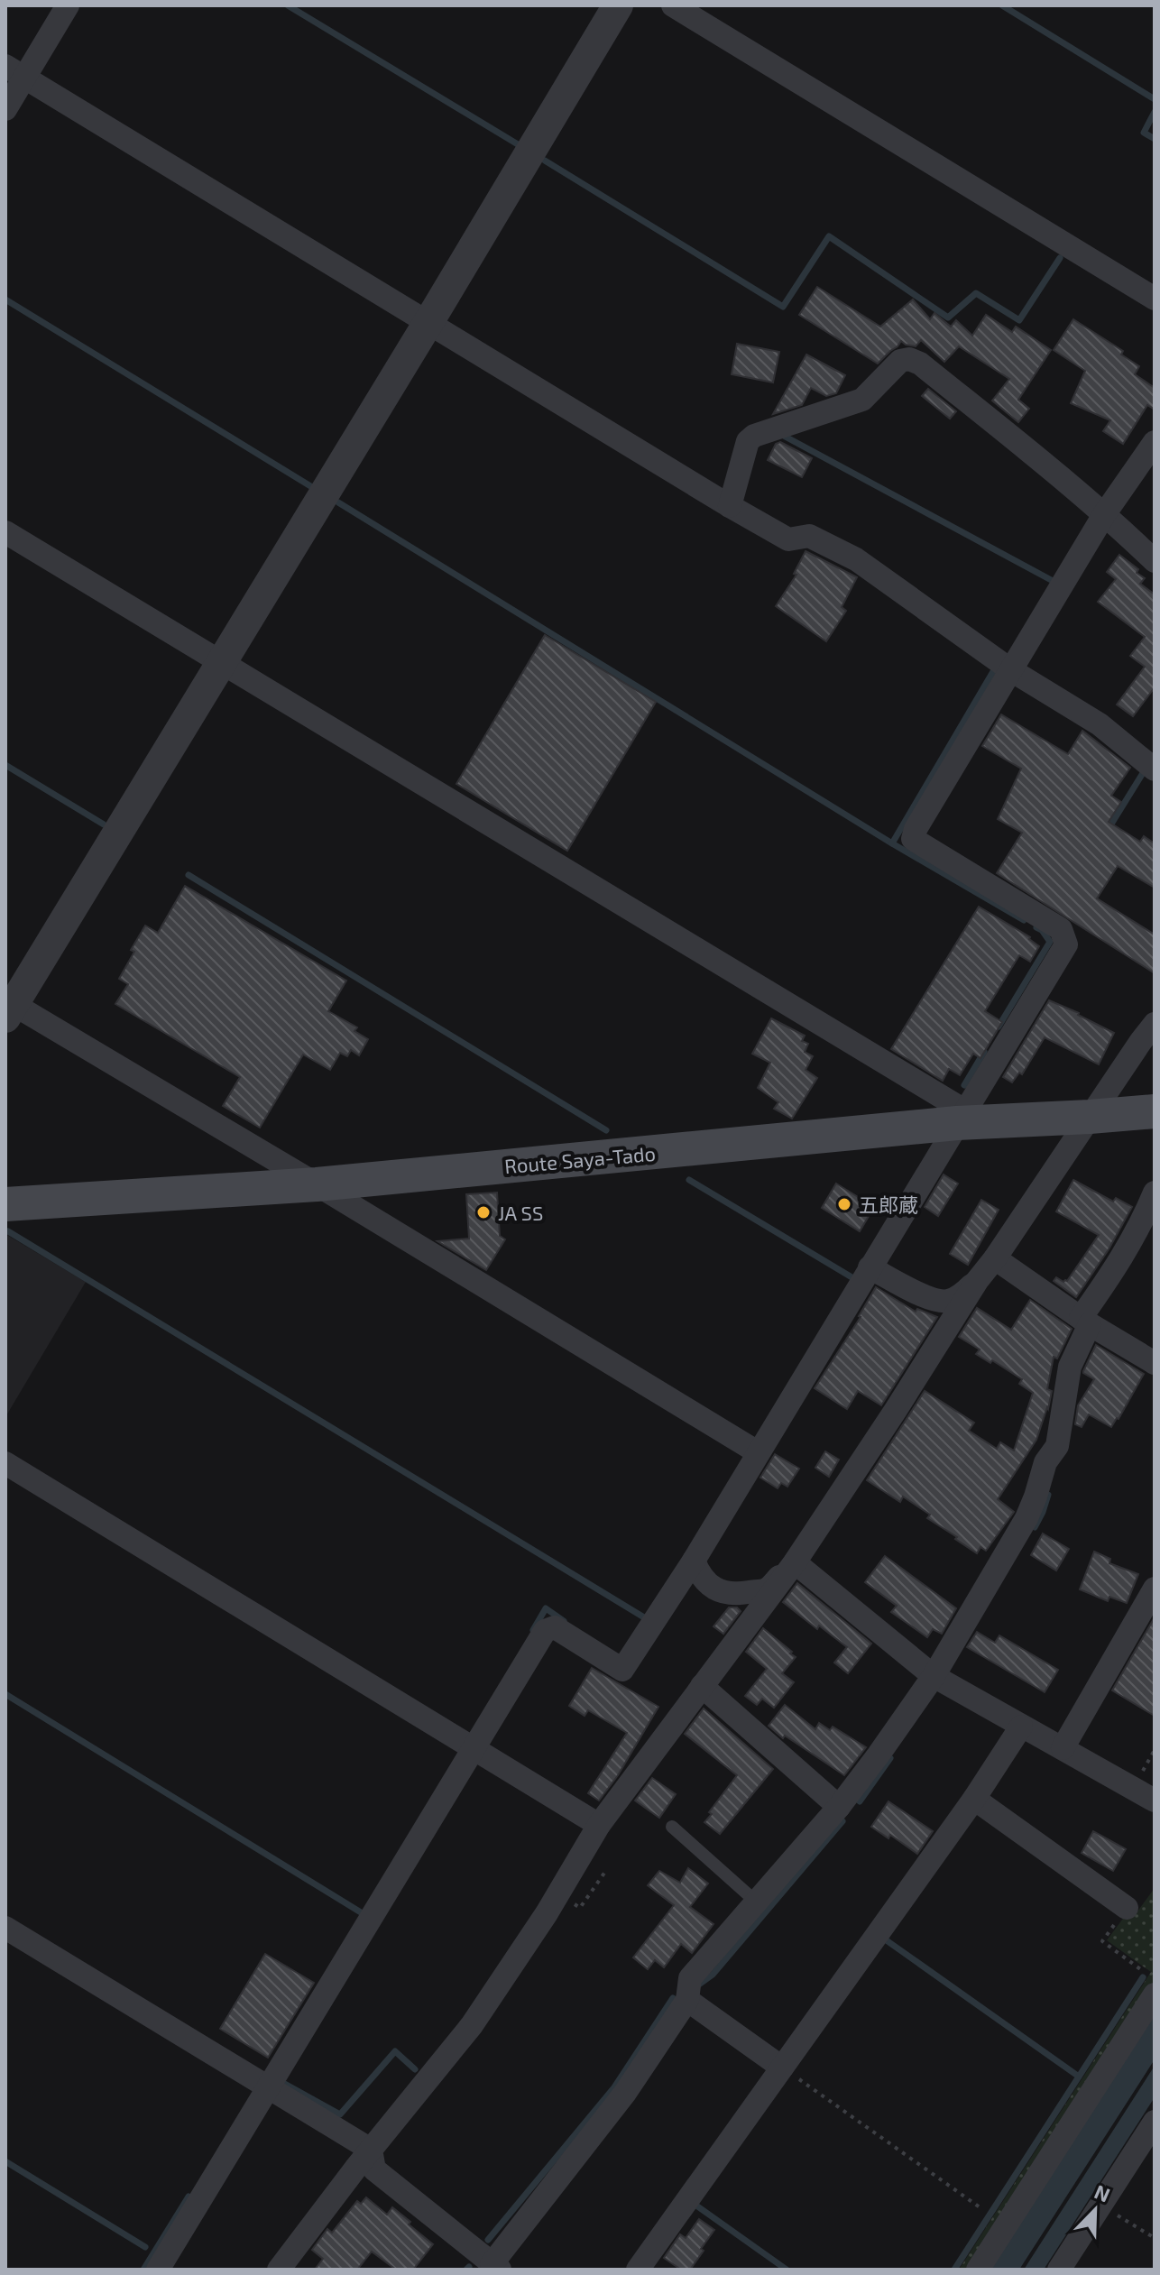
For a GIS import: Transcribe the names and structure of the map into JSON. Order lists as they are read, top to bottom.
{
  "streets": {
    "main road": ["Route Saya-Tado"]
  },
  "places": ["五郎蔵", "JA SS"],
  "north": "top right"
}
